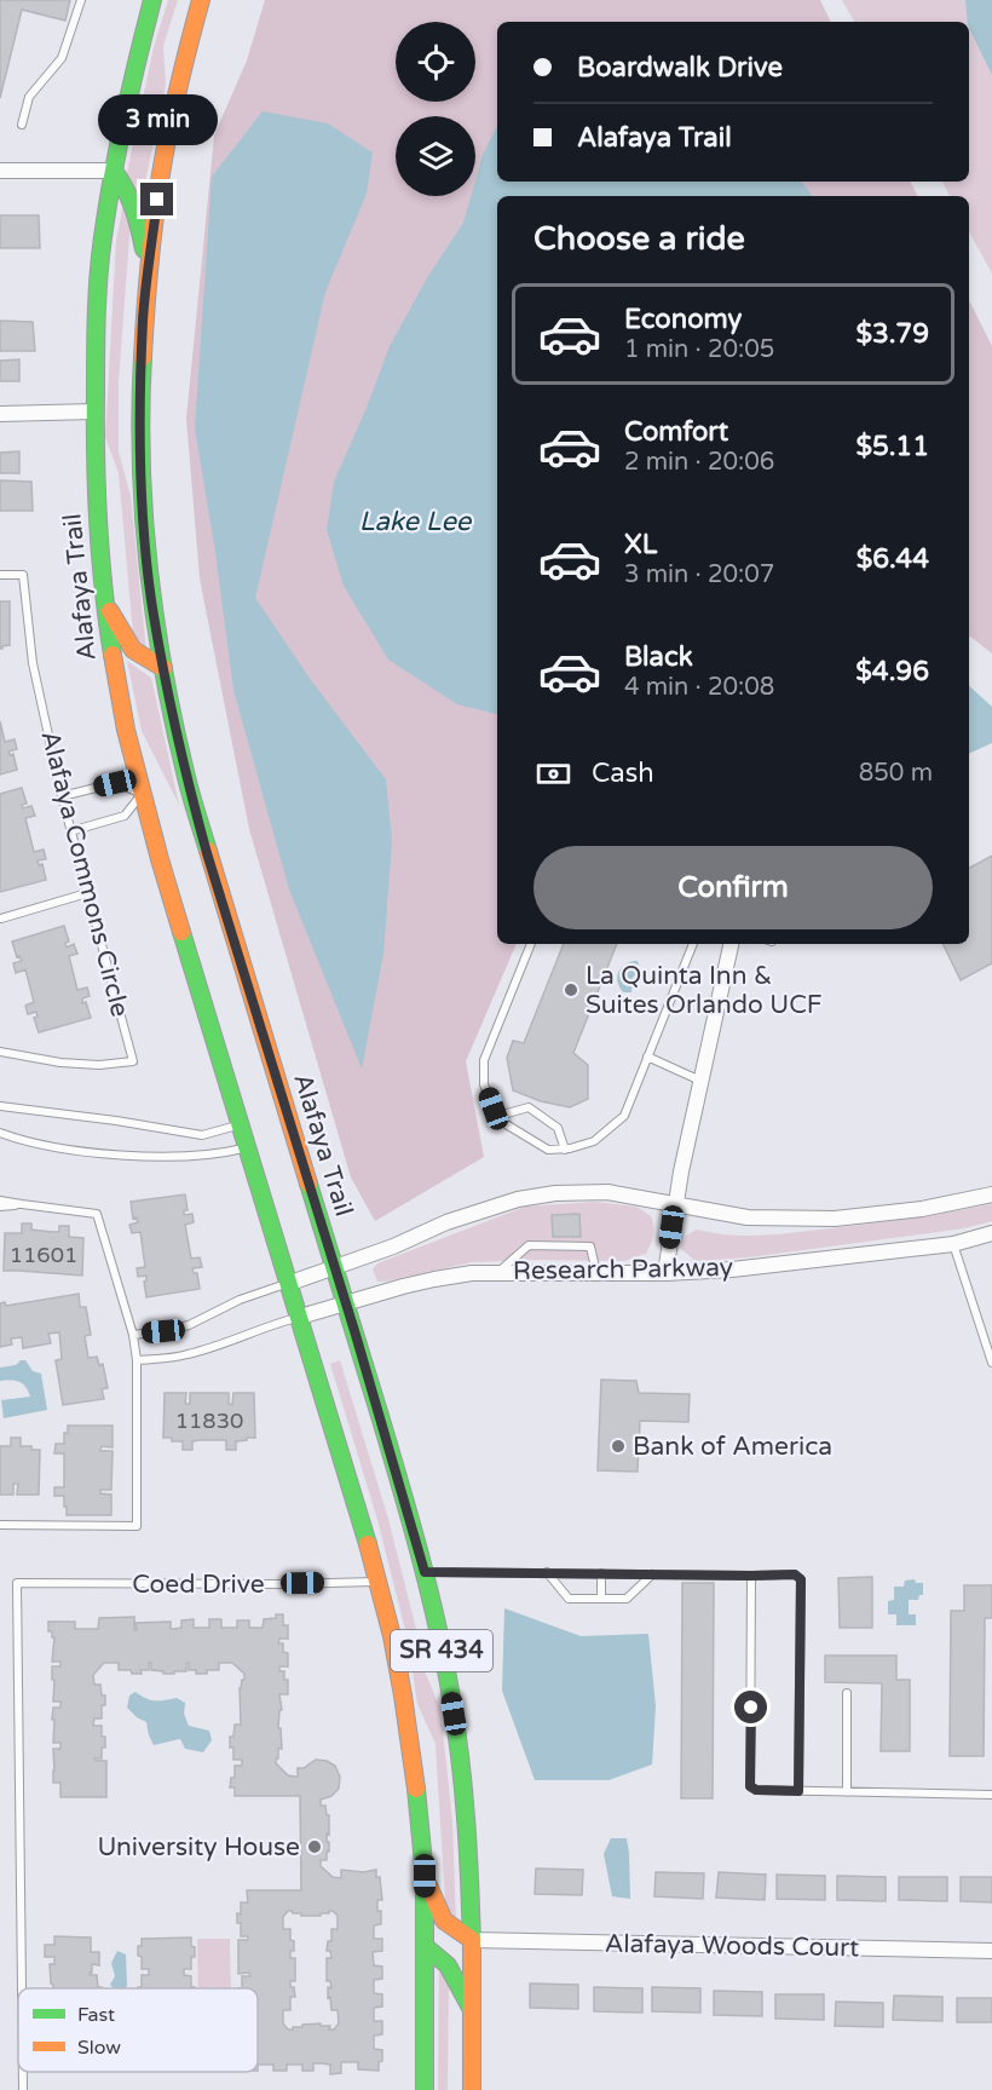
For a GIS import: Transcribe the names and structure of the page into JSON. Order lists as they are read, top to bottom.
{
  "streets": {
    "main road": ["Alafaya Trail", "SR 434"],
    "street": ["Research Parkway", "Alafaya Woods Court"],
    "lane": ["Alafaya Commons Circle", "Coed Drive"]
  },
  "crossings": [
    ["Alafaya Trail", "Research Parkway"],
    ["Alafaya Trail", "Coed Drive"],
    ["Alafaya Trail", "Alafaya Woods Court"]
  ],
  "water": ["Lake Lee"],
  "places": ["La Quinta Inn & Suites Orlando UCF", "Bank of America", "University House"],
  "house_numbers": ["11601", "11830"],
  "legend": ["Fast", "Slow"],
  "page": {
    "banner": ["Boardwalk Drive", "Alafaya Trail"],
    "bubble": "3 min",
    "heading": "Choose a ride",
    "list": [
      {
        "name": "Economy",
        "note": "1 min · 20:05",
        "value": "$3.79"
      },
      {
        "name": "Comfort",
        "note": "2 min · 20:06",
        "value": "$5.11"
      },
      {
        "name": "XL",
        "note": "3 min · 20:07",
        "value": "$6.44"
      },
      {
        "name": "Black",
        "note": "4 min · 20:08",
        "value": "$4.96"
      }
    ],
    "pay": ["Cash", "850 m"],
    "buttons": "Confirm"
  }
}
